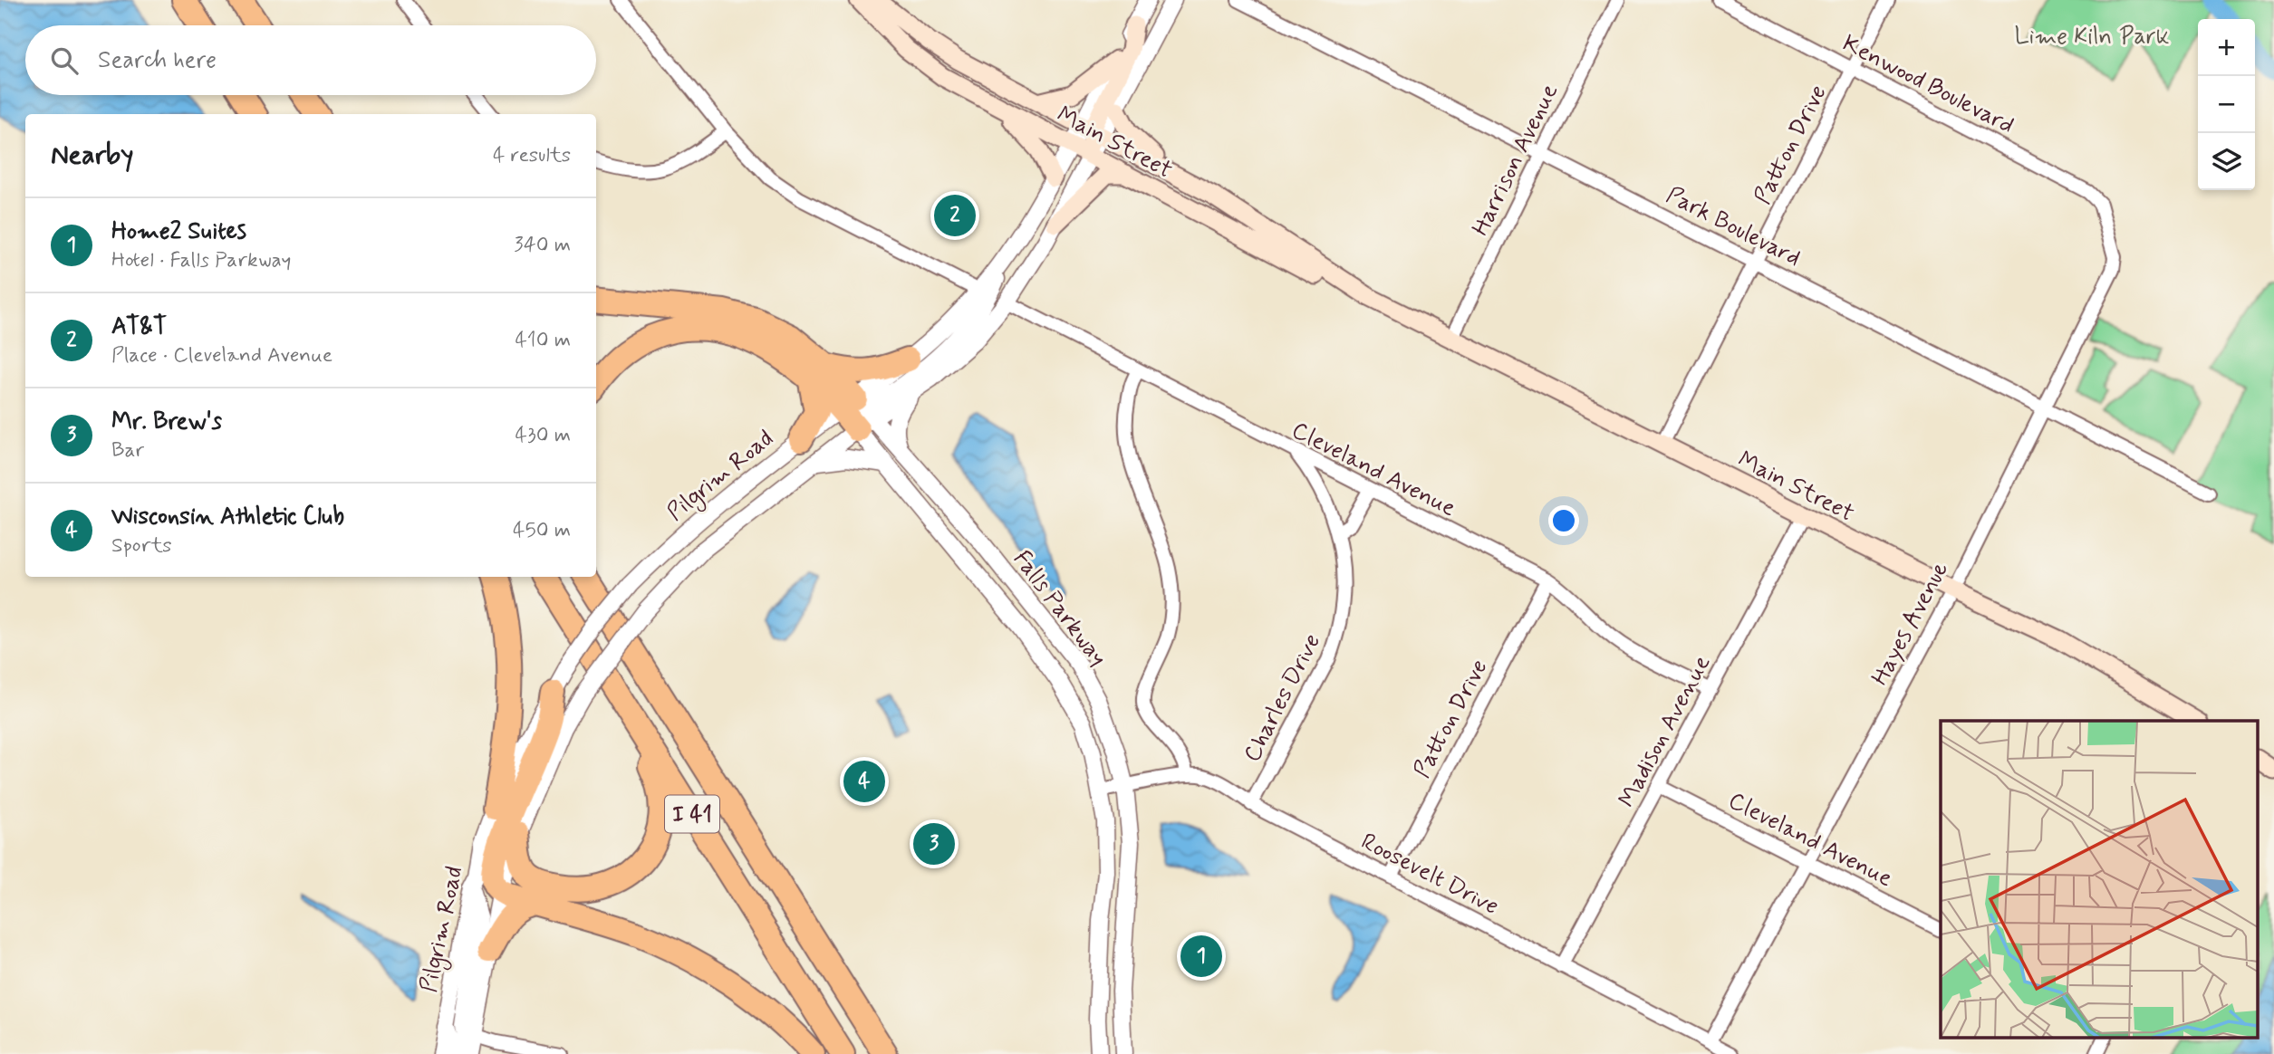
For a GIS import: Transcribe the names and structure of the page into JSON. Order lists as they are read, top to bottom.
{
  "streets": {
    "highway": ["I 41"],
    "main road": ["Main Street"],
    "street": [
      "Kenwood Boulevard",
      "Patton Drive",
      "Harrison Avenue",
      "Park Boulevard",
      "Cleveland Avenue",
      "Pilgrim Road",
      "Falls Parkway",
      "Hayes Avenue",
      "Charles Drive",
      "Madison Avenue",
      "Roosevelt Drive"
    ]
  },
  "crossings": [
    ["Kenwood Boulevard", "Patton Drive"],
    ["Kenwood Boulevard", "Hayes Avenue"],
    ["Main Street", "Patton Drive"],
    ["Main Street", "Harrison Avenue"],
    ["Main Street", "Pilgrim Road"],
    ["Main Street", "Hayes Avenue"],
    ["Main Street", "Madison Avenue"],
    ["Patton Drive", "Park Boulevard"],
    ["Patton Drive", "Cleveland Avenue"],
    ["Patton Drive", "Roosevelt Drive"],
    ["Harrison Avenue", "Park Boulevard"],
    ["Park Boulevard", "Hayes Avenue"],
    ["Cleveland Avenue", "Pilgrim Road"],
    ["Cleveland Avenue", "Hayes Avenue"],
    ["Cleveland Avenue", "Charles Drive"],
    ["Cleveland Avenue", "Madison Avenue"],
    ["Pilgrim Road", "Falls Parkway"],
    ["Falls Parkway", "Roosevelt Drive"],
    ["Hayes Avenue", "Roosevelt Drive"],
    ["Charles Drive", "Roosevelt Drive"],
    ["Madison Avenue", "Roosevelt Drive"]
  ],
  "parks": ["Lime Kiln Park"],
  "page": {
    "map_buttons": ["+", "−"],
    "search": "Search here",
    "heading": ["Nearby", "4 results"],
    "pins": [
      "2",
      "4",
      "3",
      "1"
    ],
    "list": [
      {
        "mark": "1",
        "name": "Home2 Suites",
        "note": "Hotel · Falls Parkway",
        "value": "340 m"
      },
      {
        "mark": "2",
        "name": "AT&T",
        "note": "Place · Cleveland Avenue",
        "value": "410 m"
      },
      {
        "mark": "3",
        "name": "Mr. Brew's",
        "note": "Bar",
        "value": "430 m"
      },
      {
        "mark": "4",
        "name": "Wisconsin Athletic Club",
        "note": "Sports",
        "value": "450 m"
      }
    ]
  }
}
